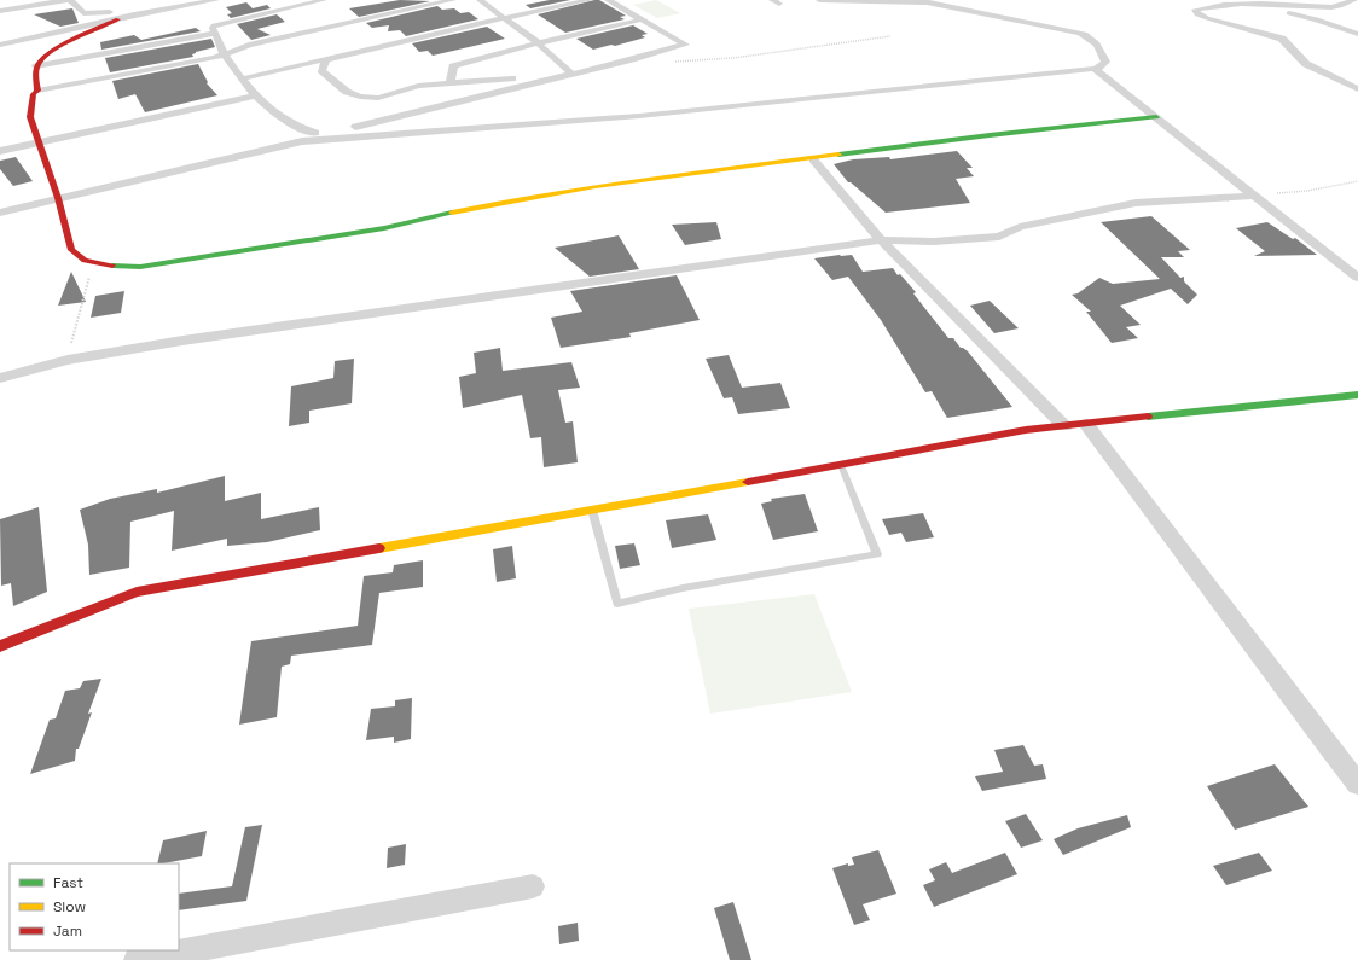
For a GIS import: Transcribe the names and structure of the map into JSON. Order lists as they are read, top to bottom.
{
  "legend": ["Fast", "Slow", "Jam"]
}
